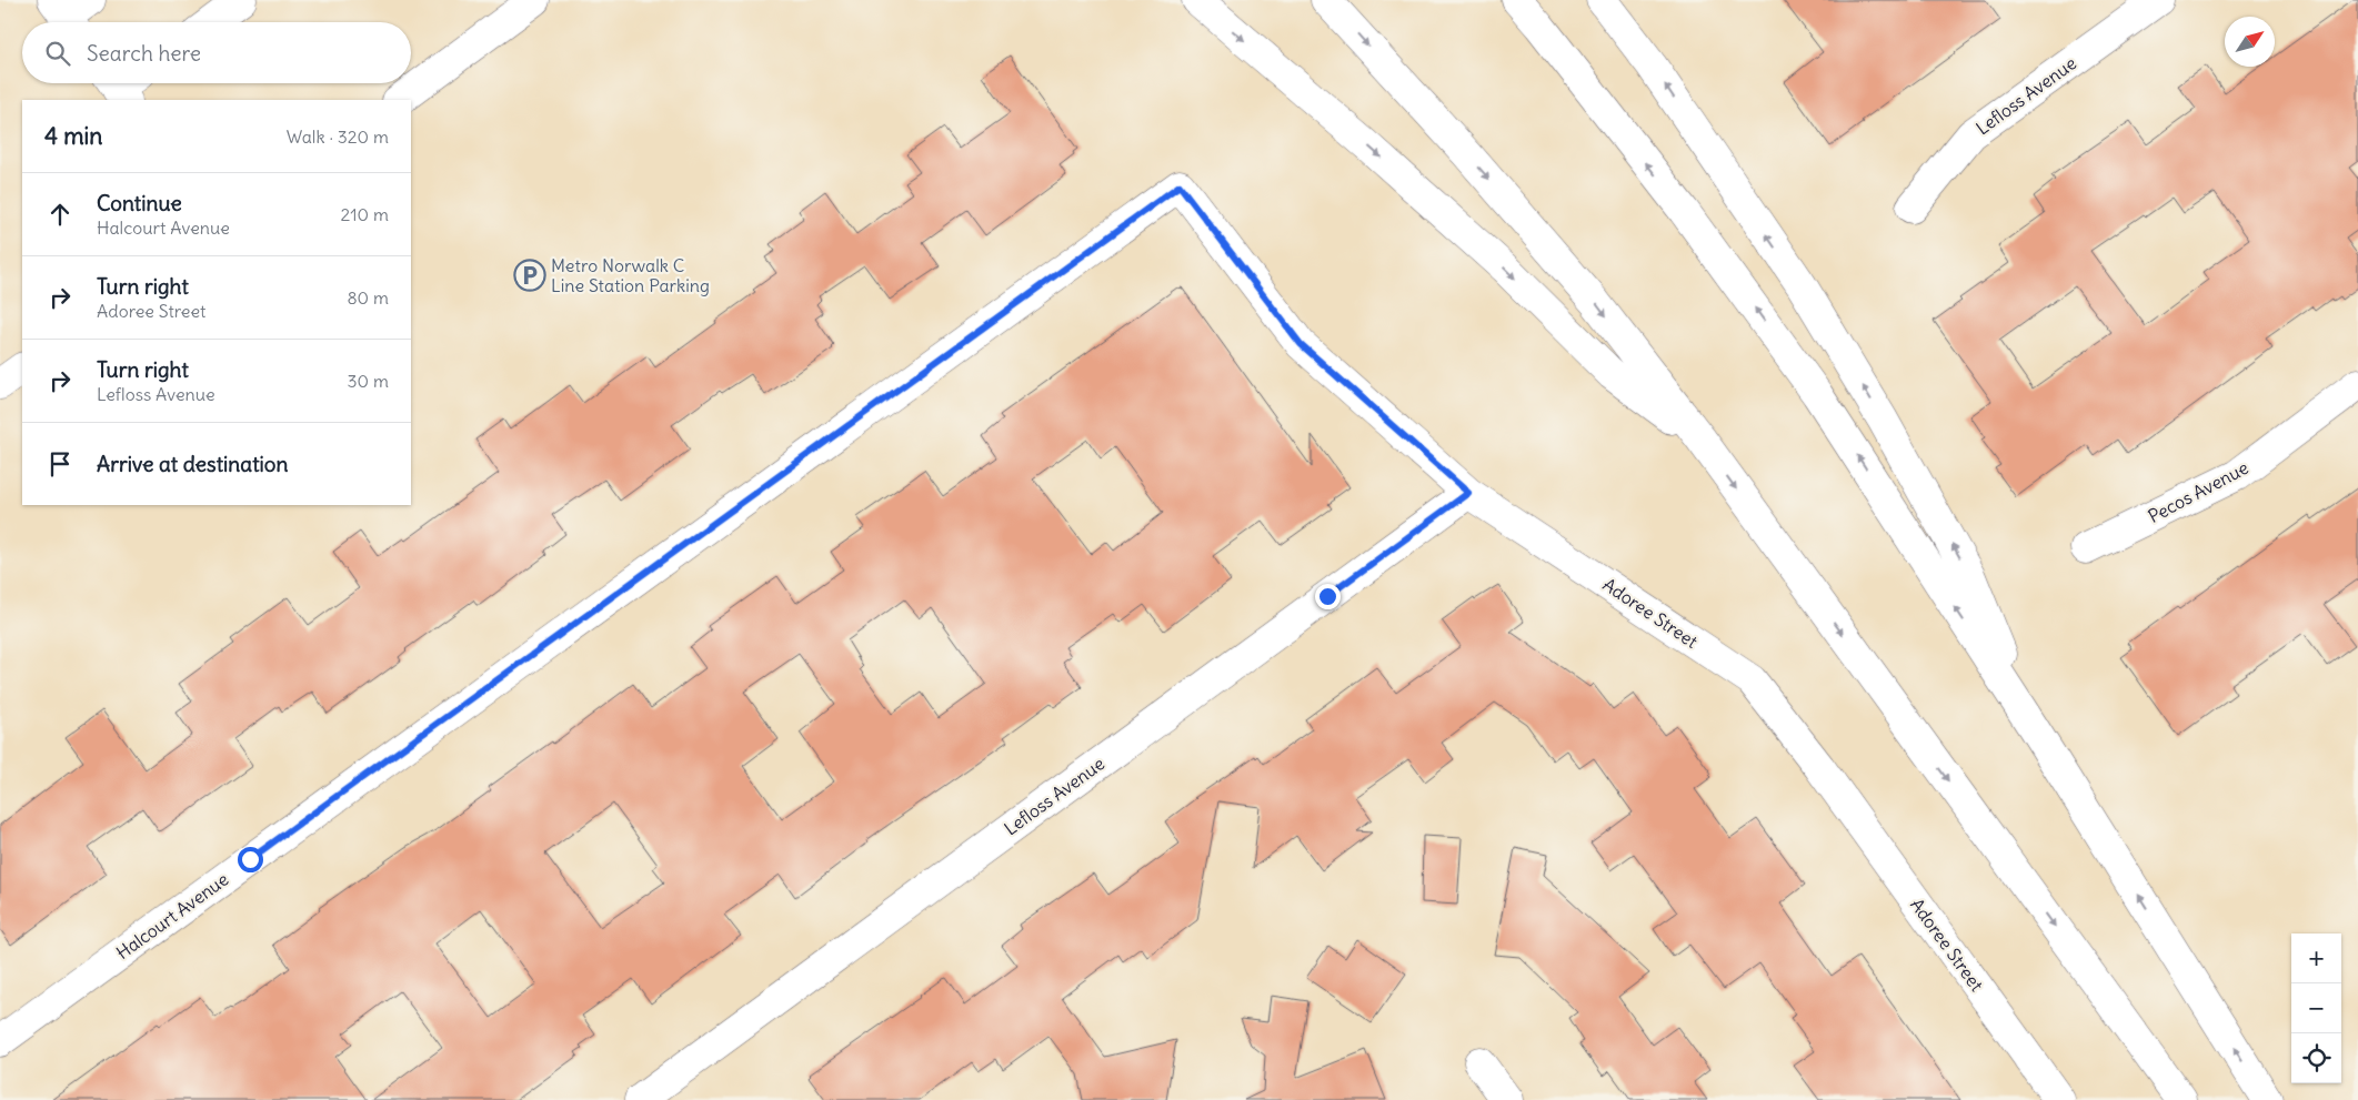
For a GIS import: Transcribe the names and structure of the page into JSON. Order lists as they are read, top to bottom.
{
  "streets": {
    "main road": [
      "Lefloss Avenue",
      "Pecos Avenue",
      "Adoree Street",
      "Halcourt Avenue"
    ]
  },
  "crossings": [
    ["Lefloss Avenue", "Adoree Street"],
    ["Adoree Street", "Halcourt Avenue"]
  ],
  "places": {
    "parking": ["Metro Norwalk C Line Station Parking"]
  },
  "north": "top right",
  "page": {
    "search": "Search here",
    "heading": ["4 min", "Walk · 320 m"],
    "list": [
      ["Continue", "Halcourt Avenue", "210 m"],
      ["Turn right", "Adoree Street", "80 m"],
      ["Turn right", "Lefloss Avenue", "30 m"],
      "Arrive at destination"
    ],
    "map_buttons": ["+", "−"]
  }
}
